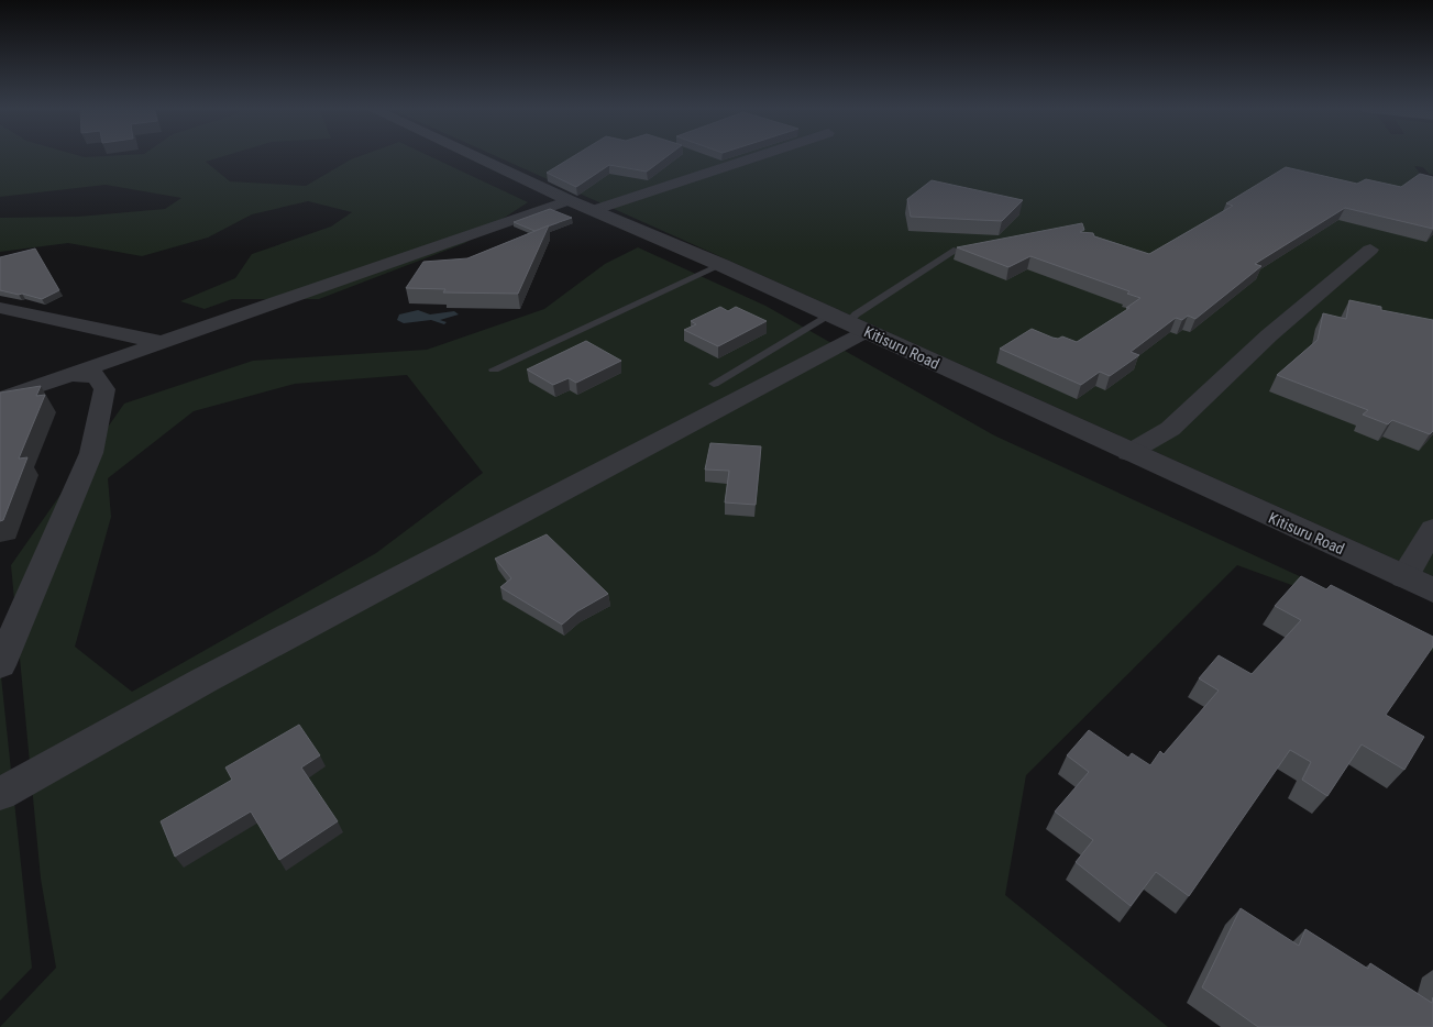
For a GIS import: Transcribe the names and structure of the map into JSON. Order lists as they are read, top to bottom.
{
  "streets": {
    "street": ["Kitisuru Road"]
  }
}
